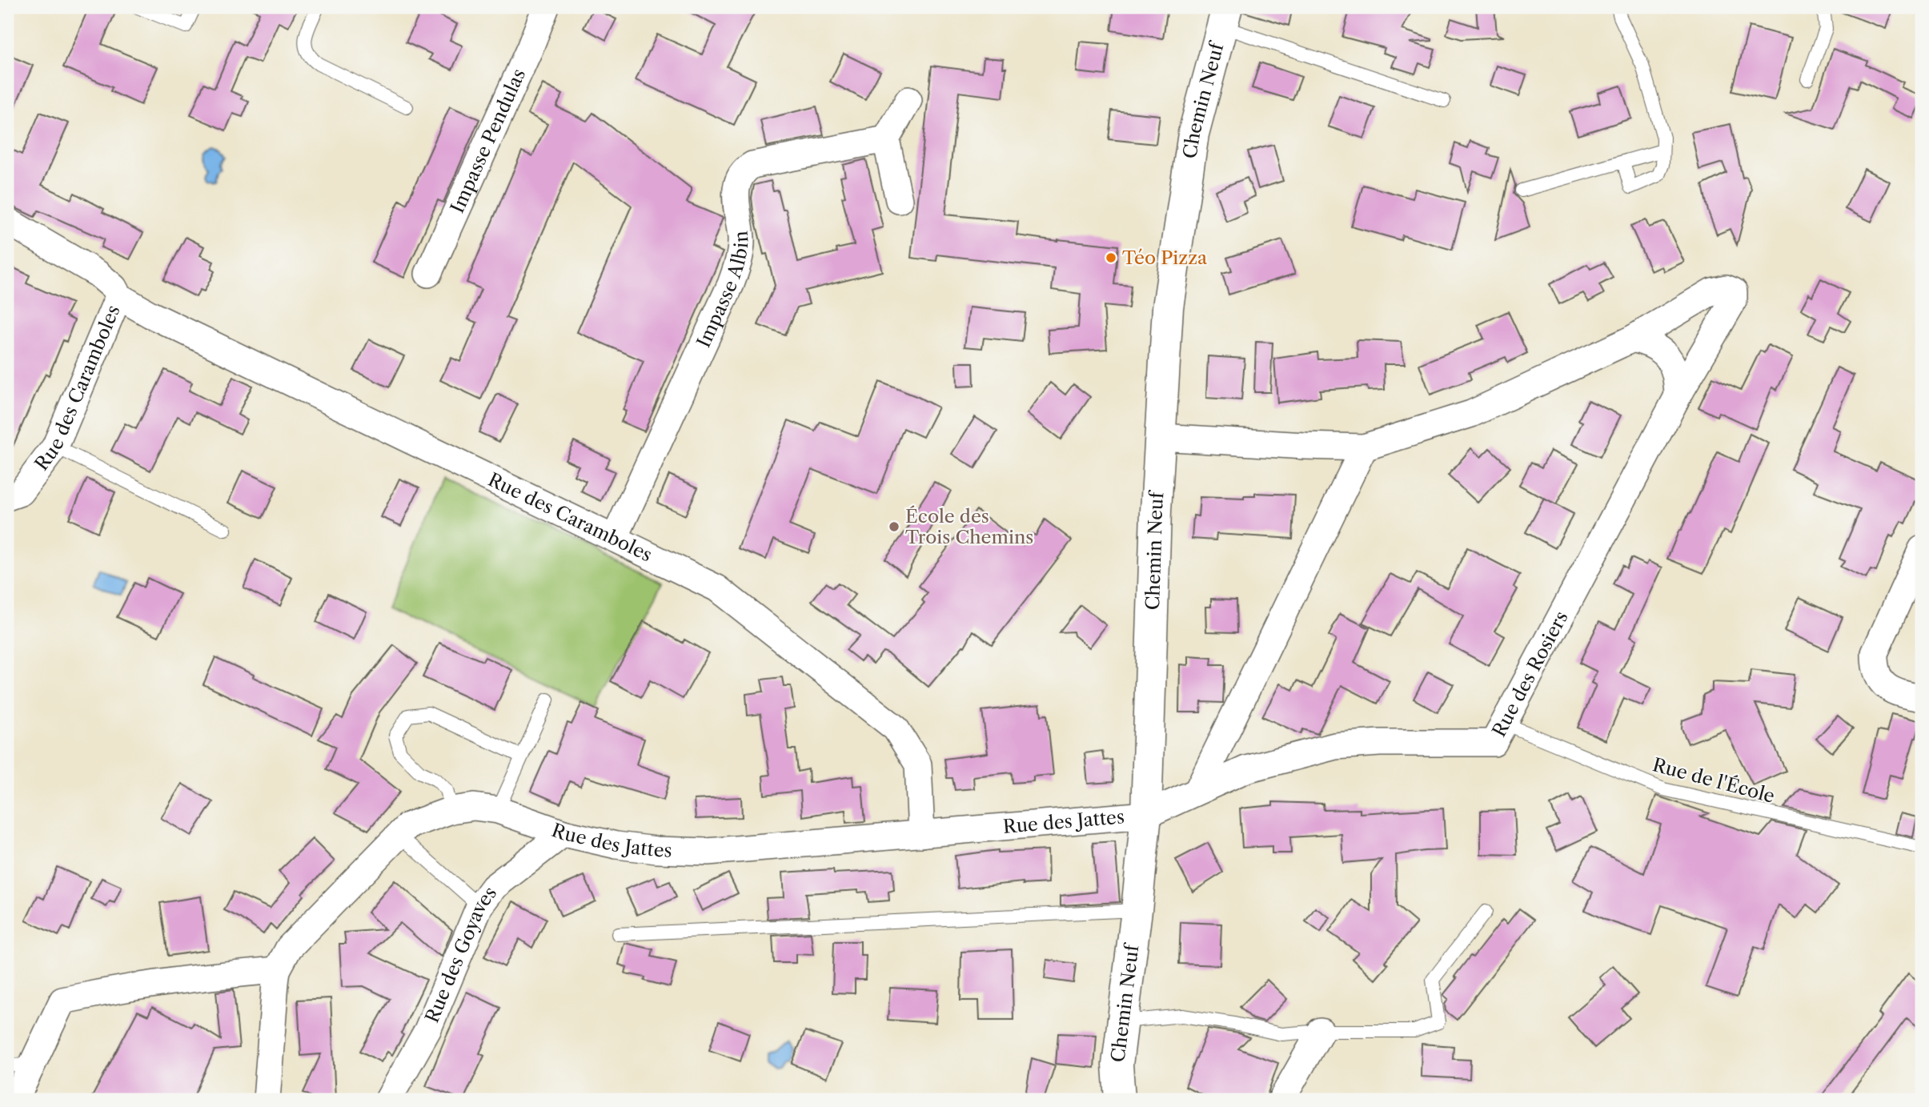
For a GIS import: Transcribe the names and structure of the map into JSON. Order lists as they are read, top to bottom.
{
  "streets": {
    "street": [
      "Chemin Neuf",
      "Impasse Pendulas",
      "Impasse Albin",
      "Rue des Caramboles",
      "Rue des Rosiers",
      "Rue des Jattes",
      "Rue des Goyaves"
    ],
    "lane": ["Rue de l'École"]
  },
  "crossings": [
    ["Chemin Neuf", "Rue des Rosiers"],
    ["Chemin Neuf", "Rue des Jattes"],
    ["Impasse Albin", "Rue des Caramboles"],
    ["Rue des Caramboles", "Rue des Jattes"],
    ["Rue des Rosiers", "Rue de l'École"],
    ["Rue des Rosiers", "Rue des Jattes"],
    ["Rue des Jattes", "Rue des Goyaves"]
  ],
  "places": ["Téo Pizza", "École des Trois Chemins"]
}
